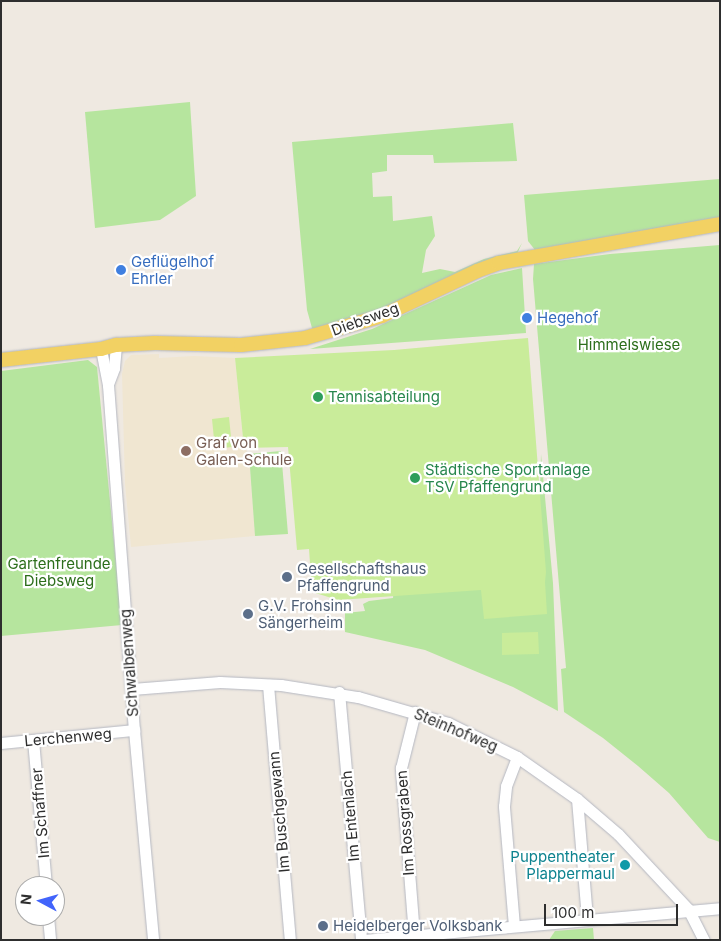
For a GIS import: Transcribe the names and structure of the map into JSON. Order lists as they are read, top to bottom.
{
  "streets": {
    "main road": ["Diebsweg"],
    "street": [
      "Schwalbenweg",
      "Steinhofweg",
      "Lerchenweg",
      "Im Buschgewann",
      "Im Schaffner",
      "Im Entenlach",
      "Im Rossgraben"
    ]
  },
  "crossings": [
    ["Diebsweg", "Schwalbenweg"],
    ["Schwalbenweg", "Steinhofweg"],
    ["Schwalbenweg", "Lerchenweg"],
    ["Steinhofweg", "Im Buschgewann"],
    ["Steinhofweg", "Im Entenlach"],
    ["Steinhofweg", "Im Rossgraben"],
    ["Lerchenweg", "Im Schaffner"]
  ],
  "parks": ["Himmelswiese", "Gartenfreunde Diebsweg"],
  "places": [
    "Geflügelhof Ehrler",
    "Hegehof",
    "Tennisabteilung",
    "Graf von Galen-Schule",
    "Städtische Sportanlage TSV Pfaffengrund",
    "Gesellschaftshaus Pfaffengrund",
    "G.V. Frohsinn Sängerheim",
    "Puppentheater Plappermaul",
    "Heidelberger Volksbank"
  ],
  "scale_bar": "100 m",
  "north": "left"
}
